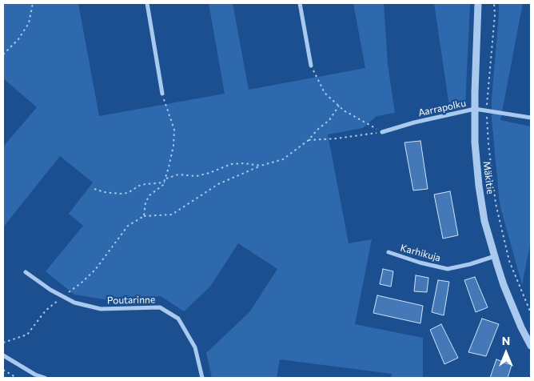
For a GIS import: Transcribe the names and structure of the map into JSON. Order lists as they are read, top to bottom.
{
  "streets": {
    "street": [
      "Aarrapolku",
      "Mäkitie",
      "Karhikuja",
      "Poutarinne"
    ]
  },
  "crossings": [
    ["Aarrapolku", "Mäkitie"],
    ["Mäkitie", "Karhikuja"]
  ],
  "north": "top"
}
